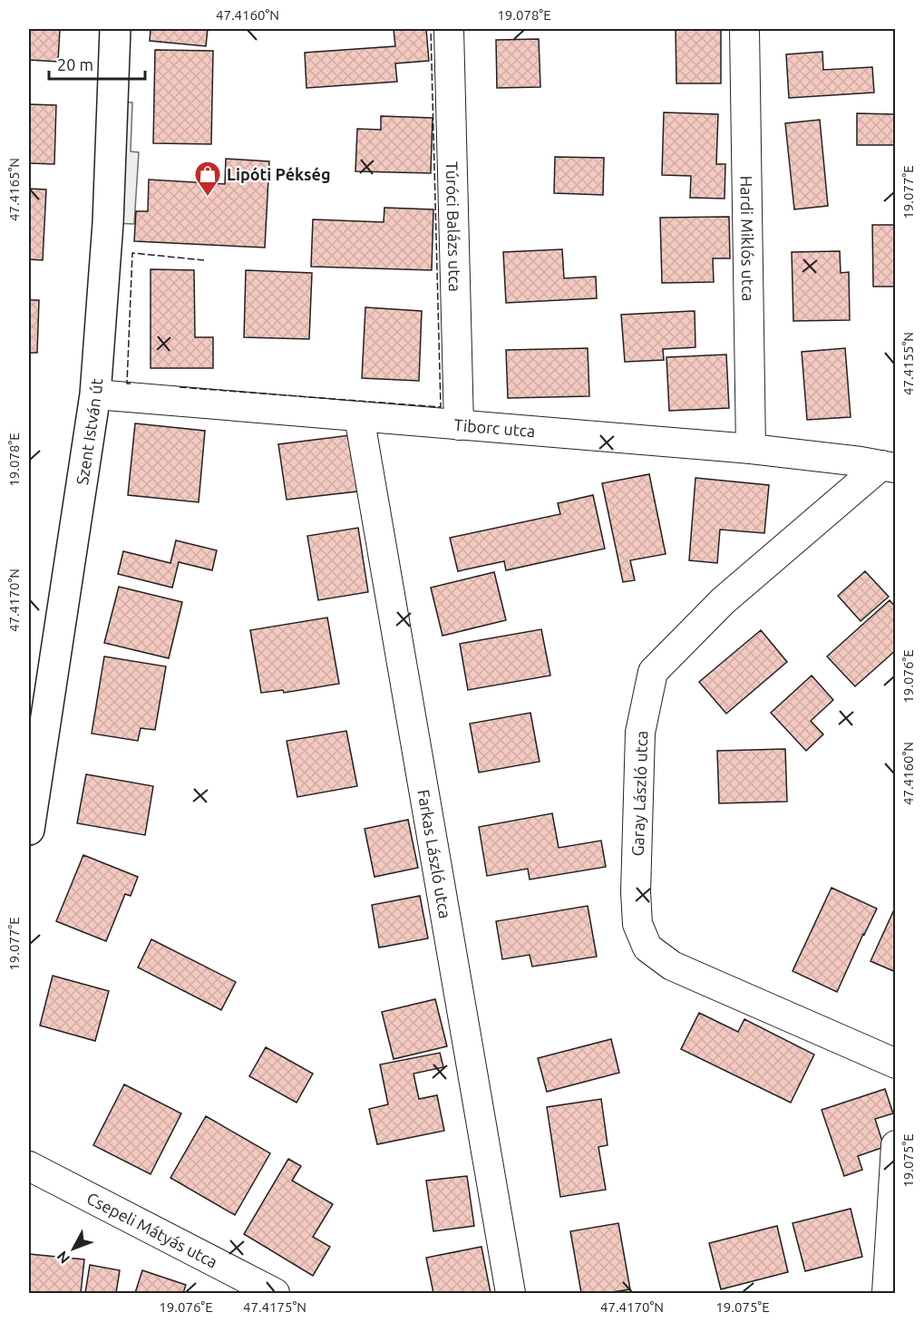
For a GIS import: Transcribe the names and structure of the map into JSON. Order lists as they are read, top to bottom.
{
  "streets": {
    "street": [
      "Túróci Balázs utca",
      "Hardi Miklós utca",
      "Tiborc utca",
      "Szent István út",
      "Garay László utca",
      "Farkas László utca",
      "Csepeli Mátyás utca"
    ]
  },
  "crossings": [
    ["Túróci Balázs utca", "Tiborc utca"],
    ["Hardi Miklós utca", "Tiborc utca"],
    ["Tiborc utca", "Szent István út"],
    ["Tiborc utca", "Garay László utca"],
    ["Tiborc utca", "Farkas László utca"]
  ],
  "places": {
    "shop": ["Lipóti Pékség"]
  },
  "scale_bar": "20 m",
  "north": "bottom left",
  "coordinates": [
    "47.4160°N",
    "19.078°E",
    "47.4165°N",
    "19.077°E",
    "47.4155°N",
    "47.4170°N",
    "19.076°E",
    "19.075°E",
    "47.4175°N"
  ]
}
